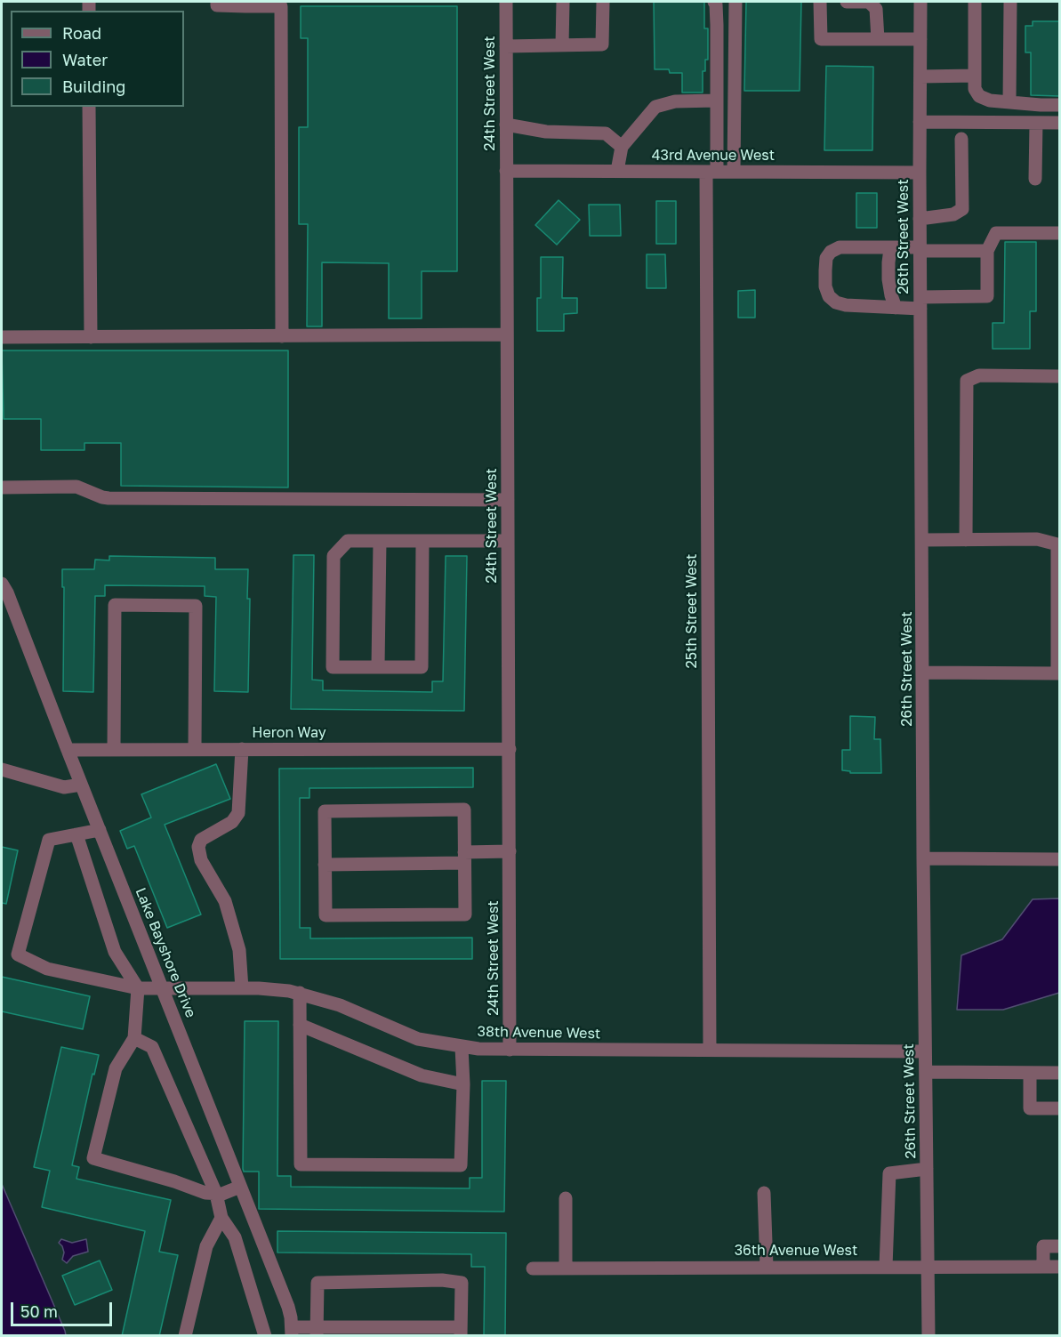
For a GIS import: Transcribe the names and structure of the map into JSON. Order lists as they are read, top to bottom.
{
  "streets": {
    "street": [
      "24th Street West",
      "43rd Avenue West",
      "26th Street West",
      "25th Street West",
      "Heron Way",
      "Lake Bayshore Drive",
      "38th Avenue West",
      "36th Avenue West"
    ]
  },
  "crossings": [
    ["24th Street West", "43rd Avenue West"],
    ["24th Street West", "Heron Way"],
    ["24th Street West", "38th Avenue West"],
    ["43rd Avenue West", "26th Street West"],
    ["43rd Avenue West", "25th Street West"],
    ["26th Street West", "38th Avenue West"],
    ["26th Street West", "36th Avenue West"],
    ["25th Street West", "38th Avenue West"],
    ["Heron Way", "Lake Bayshore Drive"],
    ["Lake Bayshore Drive", "38th Avenue West"]
  ],
  "legend": ["Road", "Water", "Building"],
  "scale_bar": "50 m"
}
